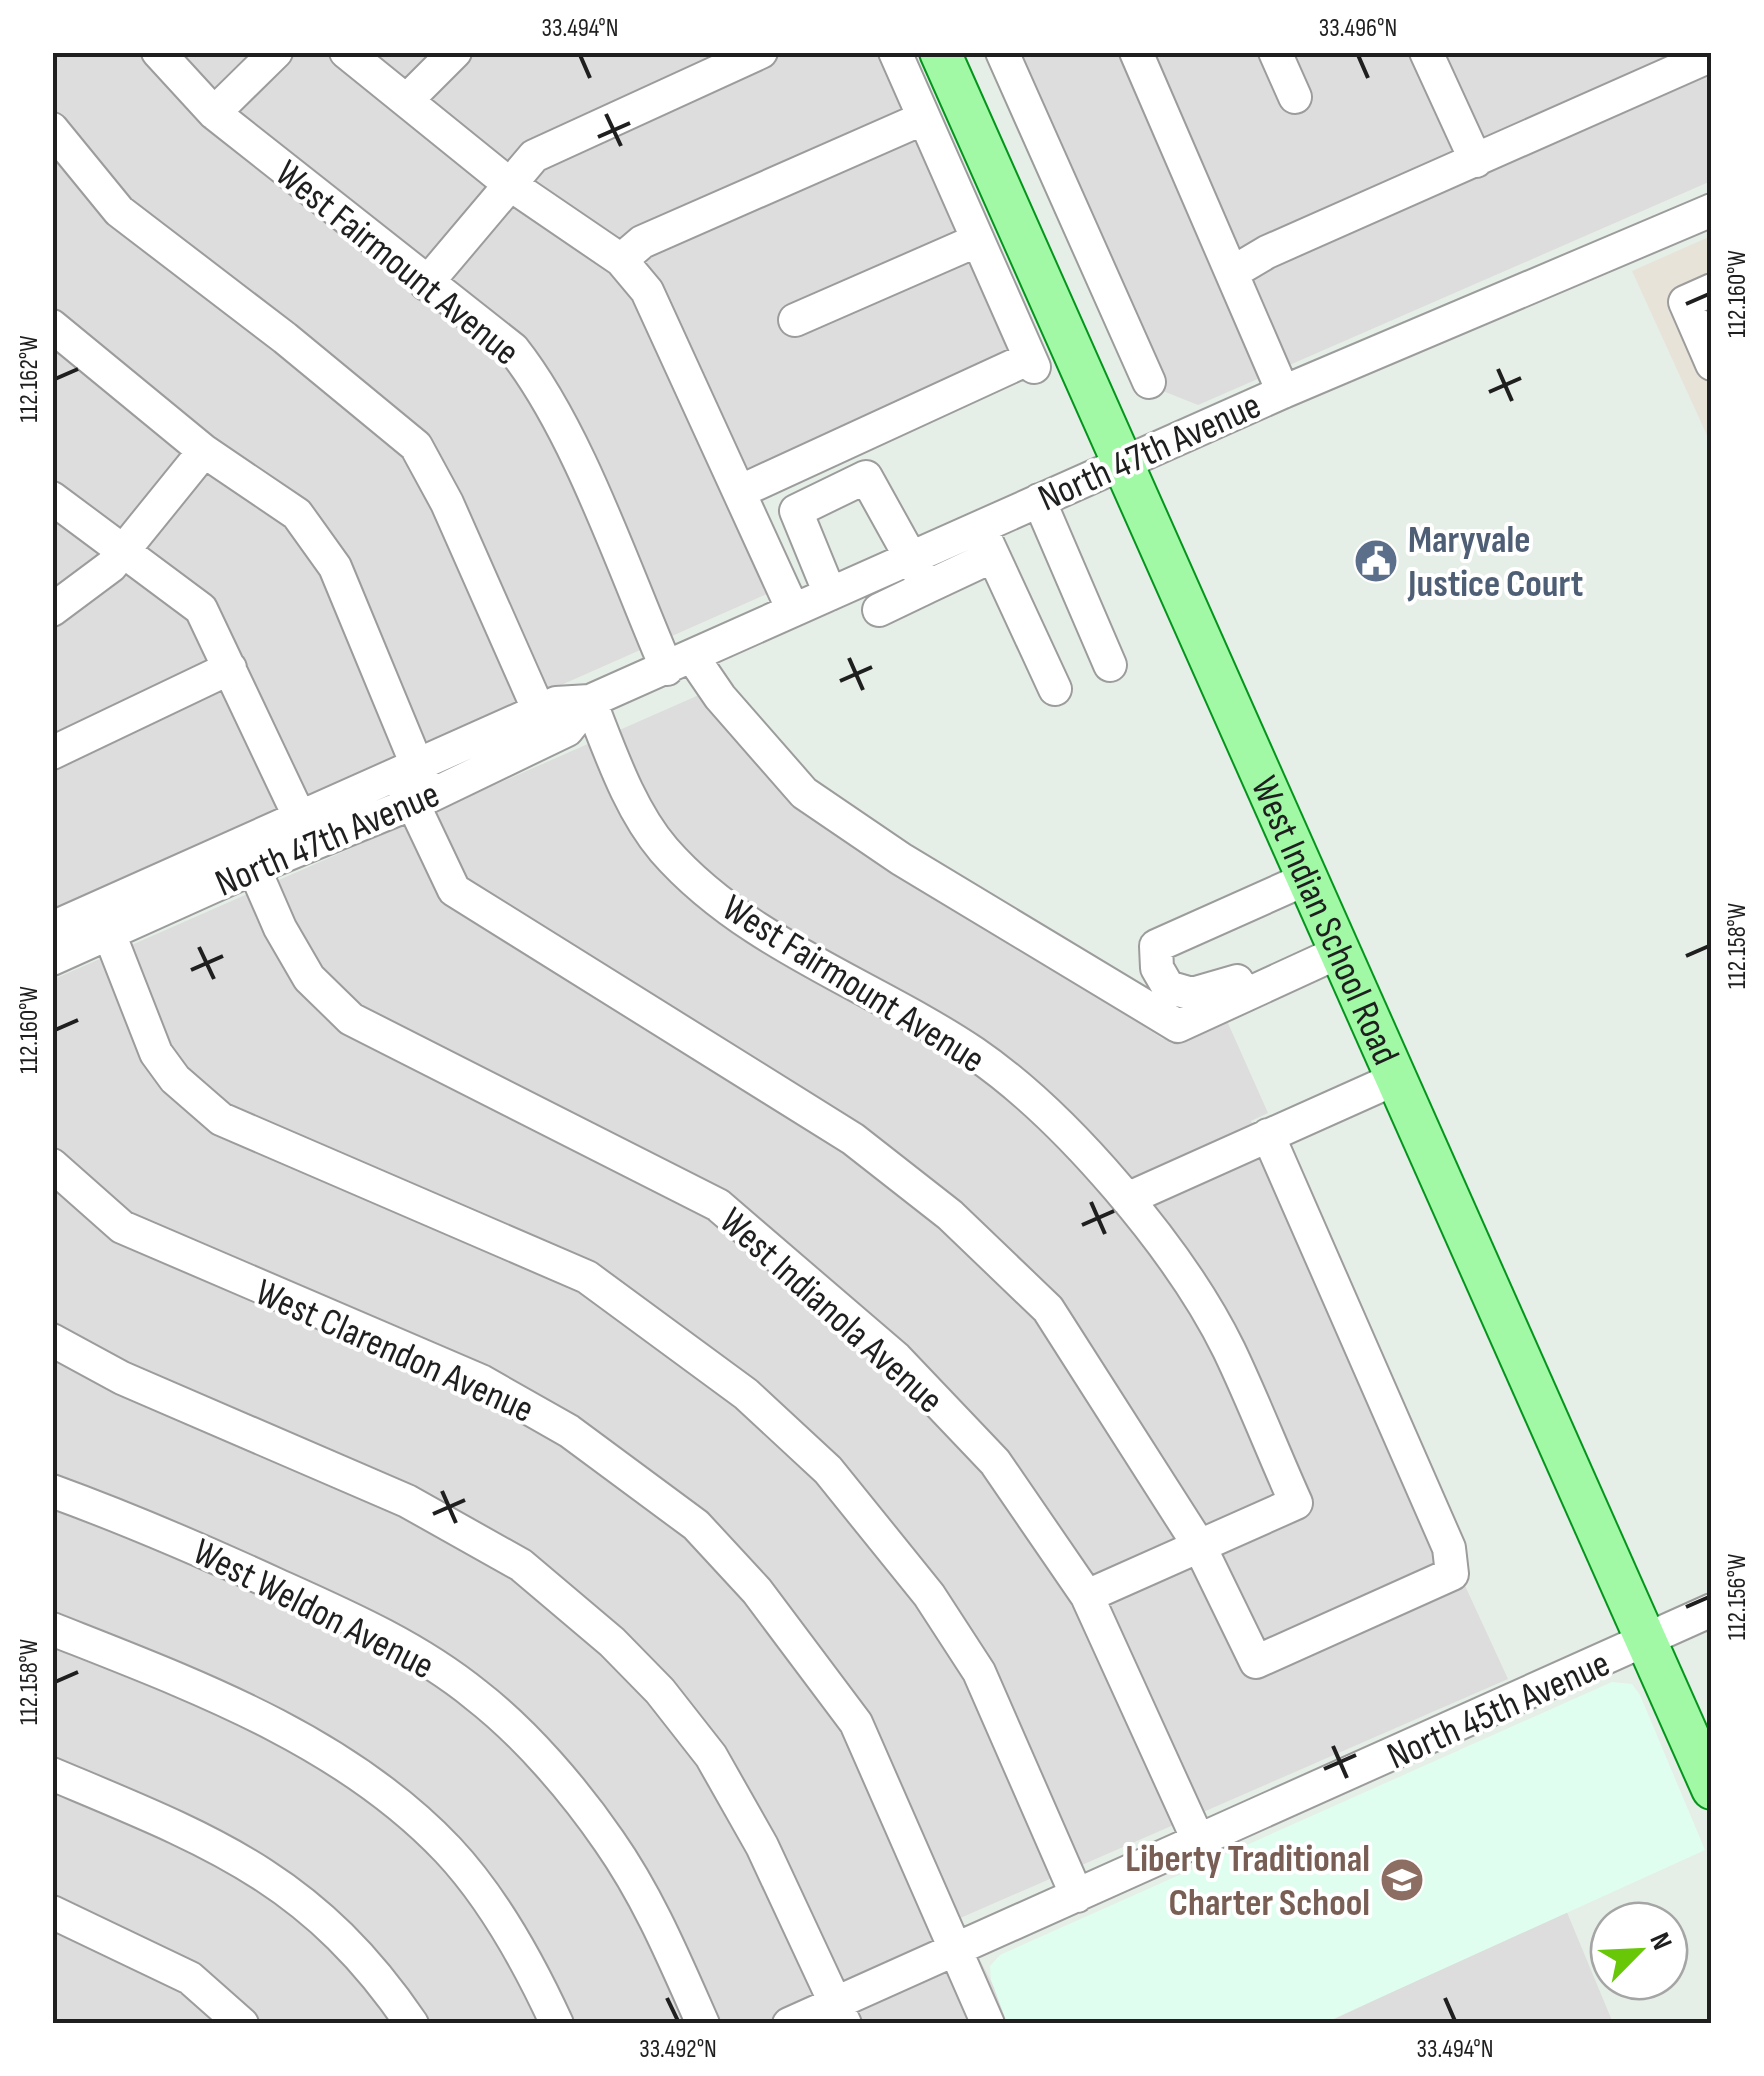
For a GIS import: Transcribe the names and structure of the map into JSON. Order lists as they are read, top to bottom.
{
  "streets": {
    "main road": ["West Indian School Road"],
    "street": [
      "West Fairmount Avenue",
      "North 47th Avenue",
      "West Indianola Avenue",
      "West Clarendon Avenue",
      "West Weldon Avenue",
      "North 45th Avenue"
    ]
  },
  "crossings": [
    ["West Fairmount Avenue", "North 47th Avenue"],
    ["West Fairmount Avenue", "West Indian School Road"],
    ["North 47th Avenue", "West Indian School Road"],
    ["North 47th Avenue", "West Indianola Avenue"],
    ["West Indian School Road", "North 45th Avenue"],
    ["West Indianola Avenue", "North 45th Avenue"],
    ["West Clarendon Avenue", "North 45th Avenue"]
  ],
  "places": {
    "public building": ["Maryvale Justice Court"],
    "school or university": ["Liberty Traditional Charter School"]
  },
  "north": "top right",
  "coordinates": [
    "33.494°N",
    "33.496°N",
    "112.160°W",
    "112.162°W",
    "112.158°W",
    "112.156°W",
    "33.492°N"
  ]
}
